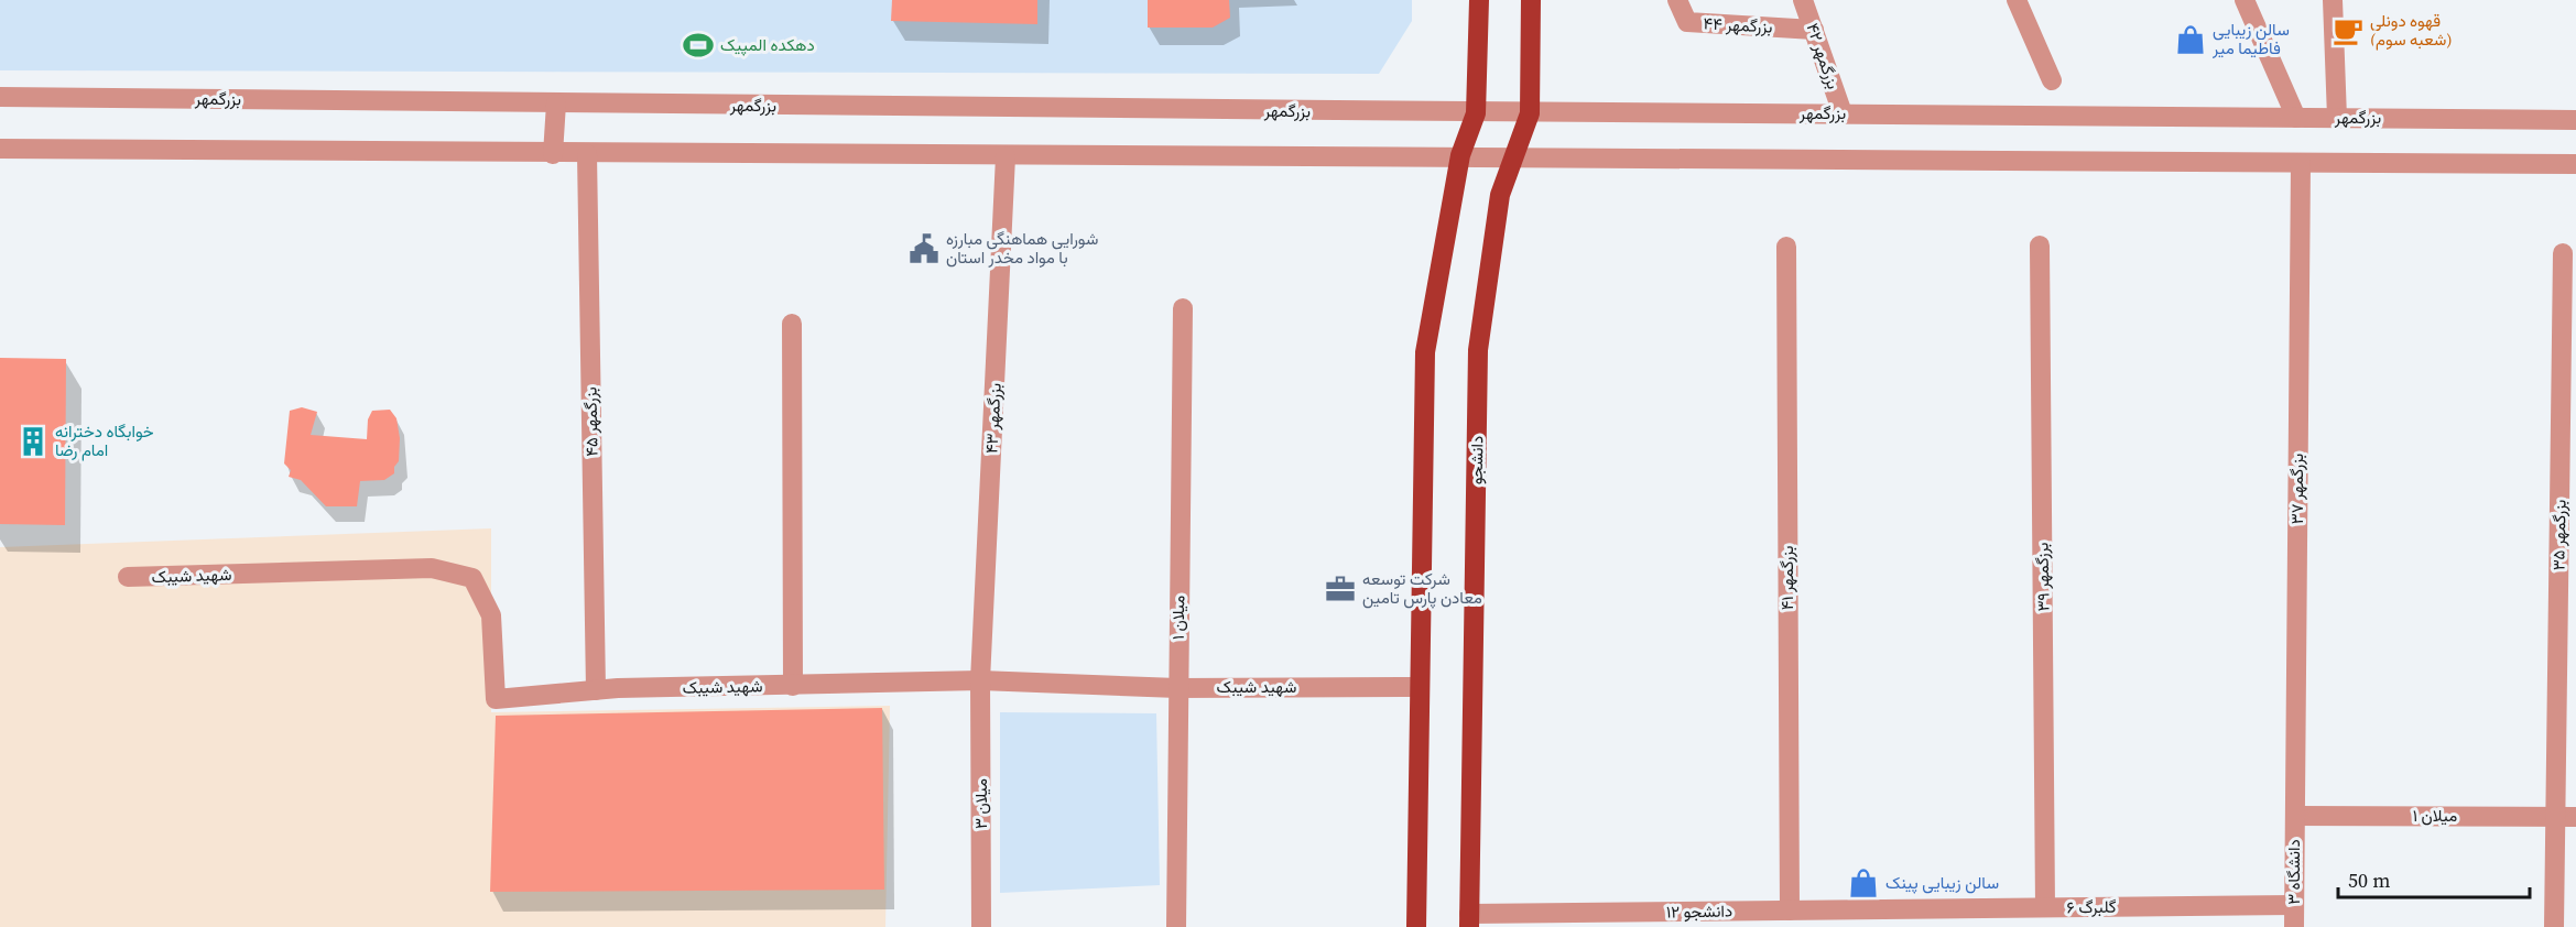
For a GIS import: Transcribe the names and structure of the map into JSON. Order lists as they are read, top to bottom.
{
  "streets": {
    "main road": ["دانشجو"],
    "street": [
      "بزرگمهر ۴۴",
      "بزرگمهر ۴۲",
      "بزرگمهر",
      "بزرگمهر ۴۳",
      "بزرگمهر ۴۵",
      "بزرگمهر ۳۷",
      "بزرگمهر ۳۵",
      "شهید شیبک",
      "برزگمهر ۳۹",
      "بزرگمهر ۴۱",
      "میلان ۱",
      "میلان ۳",
      "دانشگاه ۳",
      "گلبرگ ۶",
      "دانشجو ۱۲"
    ]
  },
  "crossings": [
    ["بزرگمهر ۴۴", "بزرگمهر ۴۲"],
    ["بزرگمهر ۴۲", "بزرگمهر"],
    ["بزرگمهر", "دانشجو"],
    ["بزرگمهر ۴۳", "شهید شیبک"],
    ["بزرگمهر ۴۳", "میلان ۳"],
    ["بزرگمهر ۴۵", "شهید شیبک"],
    ["دانشجو", "دانشجو ۱۲"],
    ["بزرگمهر ۳۷", "میلان ۱"],
    ["بزرگمهر ۳۷", "دانشگاه ۳"],
    ["بزرگمهر ۳۵", "میلان ۱"],
    ["شهید شیبک", "میلان ۱"],
    ["شهید شیبک", "میلان ۳"],
    ["برزگمهر ۳۹", "گلبرگ ۶"],
    ["بزرگمهر ۴۱", "دانشجو ۱۲"],
    ["میلان ۱", "دانشگاه ۳"],
    ["دانشگاه ۳", "گلبرگ ۶"],
    ["گلبرگ ۶", "دانشجو ۱۲"]
  ],
  "places": {
    "cafe": ["قهوه دونلی (شعبه سوم)"],
    "shop": ["سالن زیبایی فاطیما میر", "سالن زیبایی پینک"],
    "sports": ["دهکده المپیک"],
    "public building": ["شورایی هماهنگی مبارزه با مواد مخدر استان"],
    "building": ["خوابگاه دخترانه امام رضا"],
    "office": ["شرکت توسعه معادن پارس تامین"]
  },
  "scale_bar": "50 m"
}
